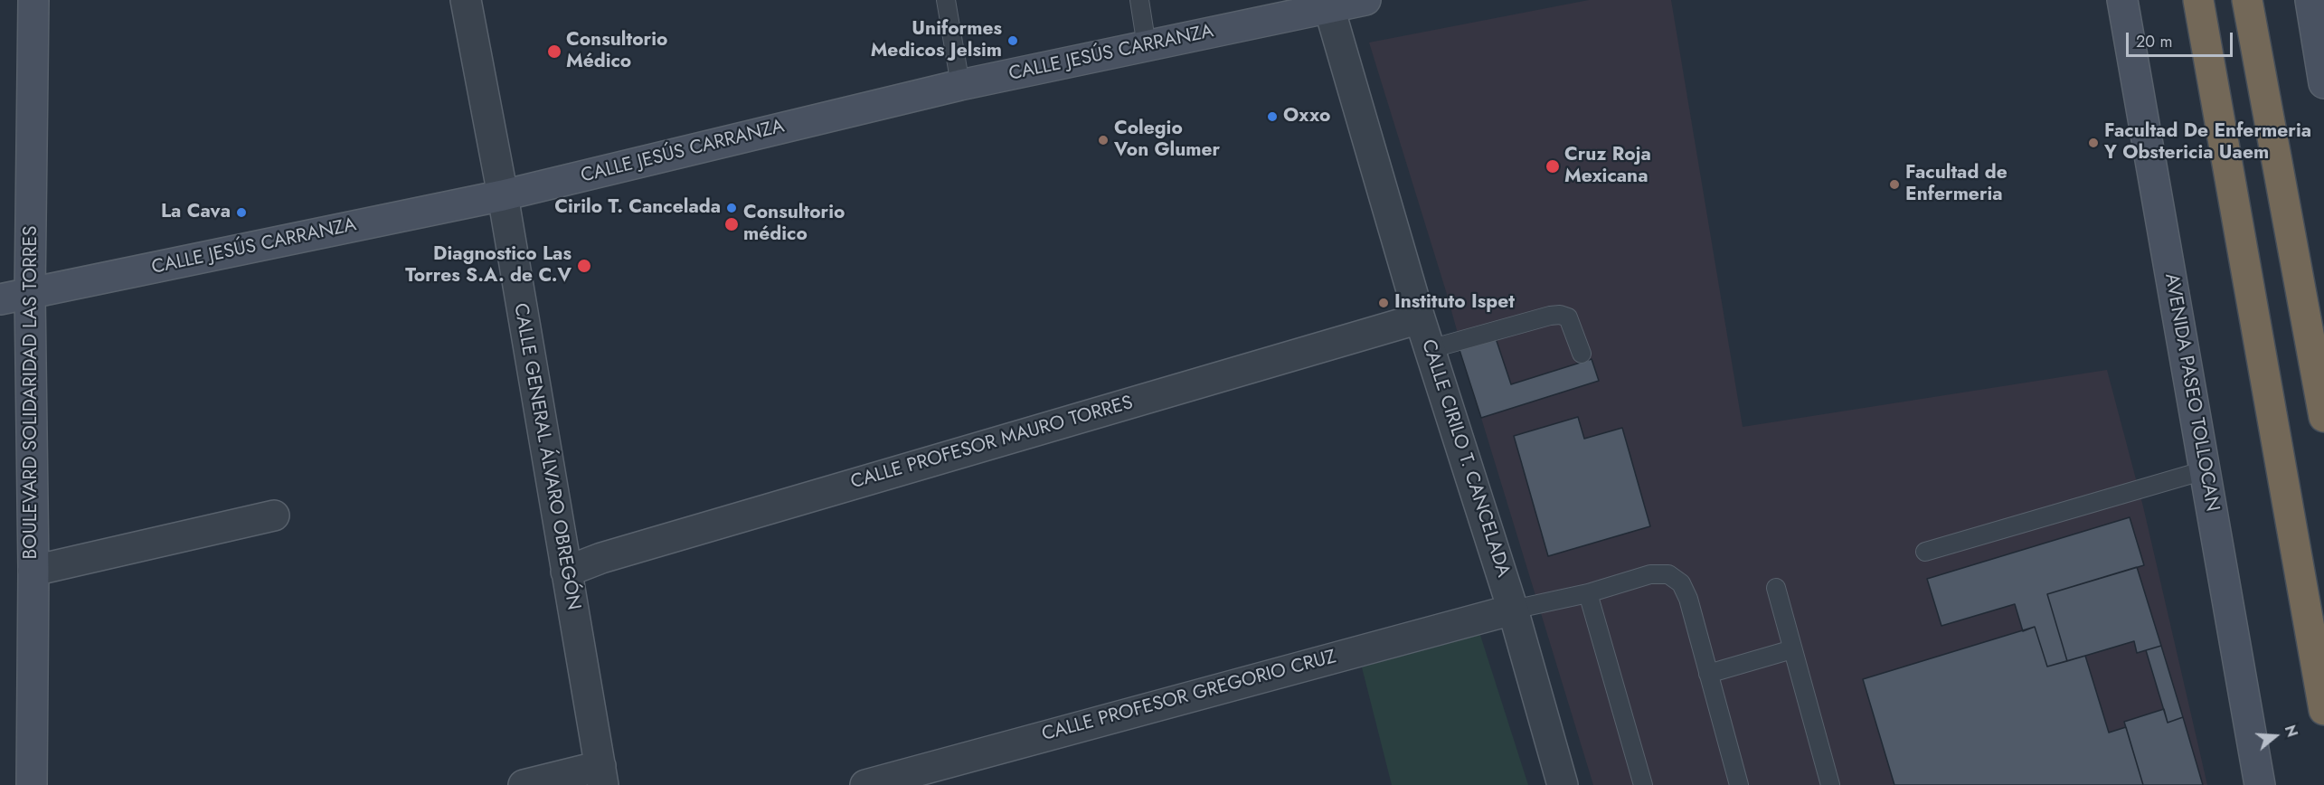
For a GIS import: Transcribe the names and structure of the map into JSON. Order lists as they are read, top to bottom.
{
  "streets": {
    "main road": ["CALLE JESÚS CARRANZA", "BOULEVARD SOLIDARIDAD LAS TORRES", "AVENIDA PASEO TOLLOCAN"],
    "street": [
      "CALLE PROFESOR MAURO TORRES",
      "CALLE GENERAL ÁLVARO OBREGÓN",
      "CALLE CIRILO T. CANCELADA",
      "CALLE PROFESOR GREGORIO CRUZ"
    ]
  },
  "crossings": [
    ["CALLE JESÚS CARRANZA", "BOULEVARD SOLIDARIDAD LAS TORRES"],
    ["CALLE JESÚS CARRANZA", "CALLE GENERAL ÁLVARO OBREGÓN"],
    ["CALLE JESÚS CARRANZA", "CALLE CIRILO T. CANCELADA"],
    ["CALLE PROFESOR MAURO TORRES", "CALLE GENERAL ÁLVARO OBREGÓN"],
    ["CALLE PROFESOR MAURO TORRES", "CALLE CIRILO T. CANCELADA"],
    ["CALLE CIRILO T. CANCELADA", "CALLE PROFESOR GREGORIO CRUZ"]
  ],
  "places": [
    "Uniformes Medicos Jelsim",
    "Consultorio Médico",
    "Oxxo",
    "Colegio Von Glumer",
    "Facultad De Enfermeria Y Obstericia Uaem",
    "Cruz Roja Mexicana",
    "Facultad de Enfermeria",
    "Cirilo T. Cancelada",
    "La Cava",
    "Consultorio médico",
    "Diagnostico Las Torres S.A. de C.V",
    "Instituto Ispet"
  ],
  "scale_bar": "20 m",
  "north": "right"
}
